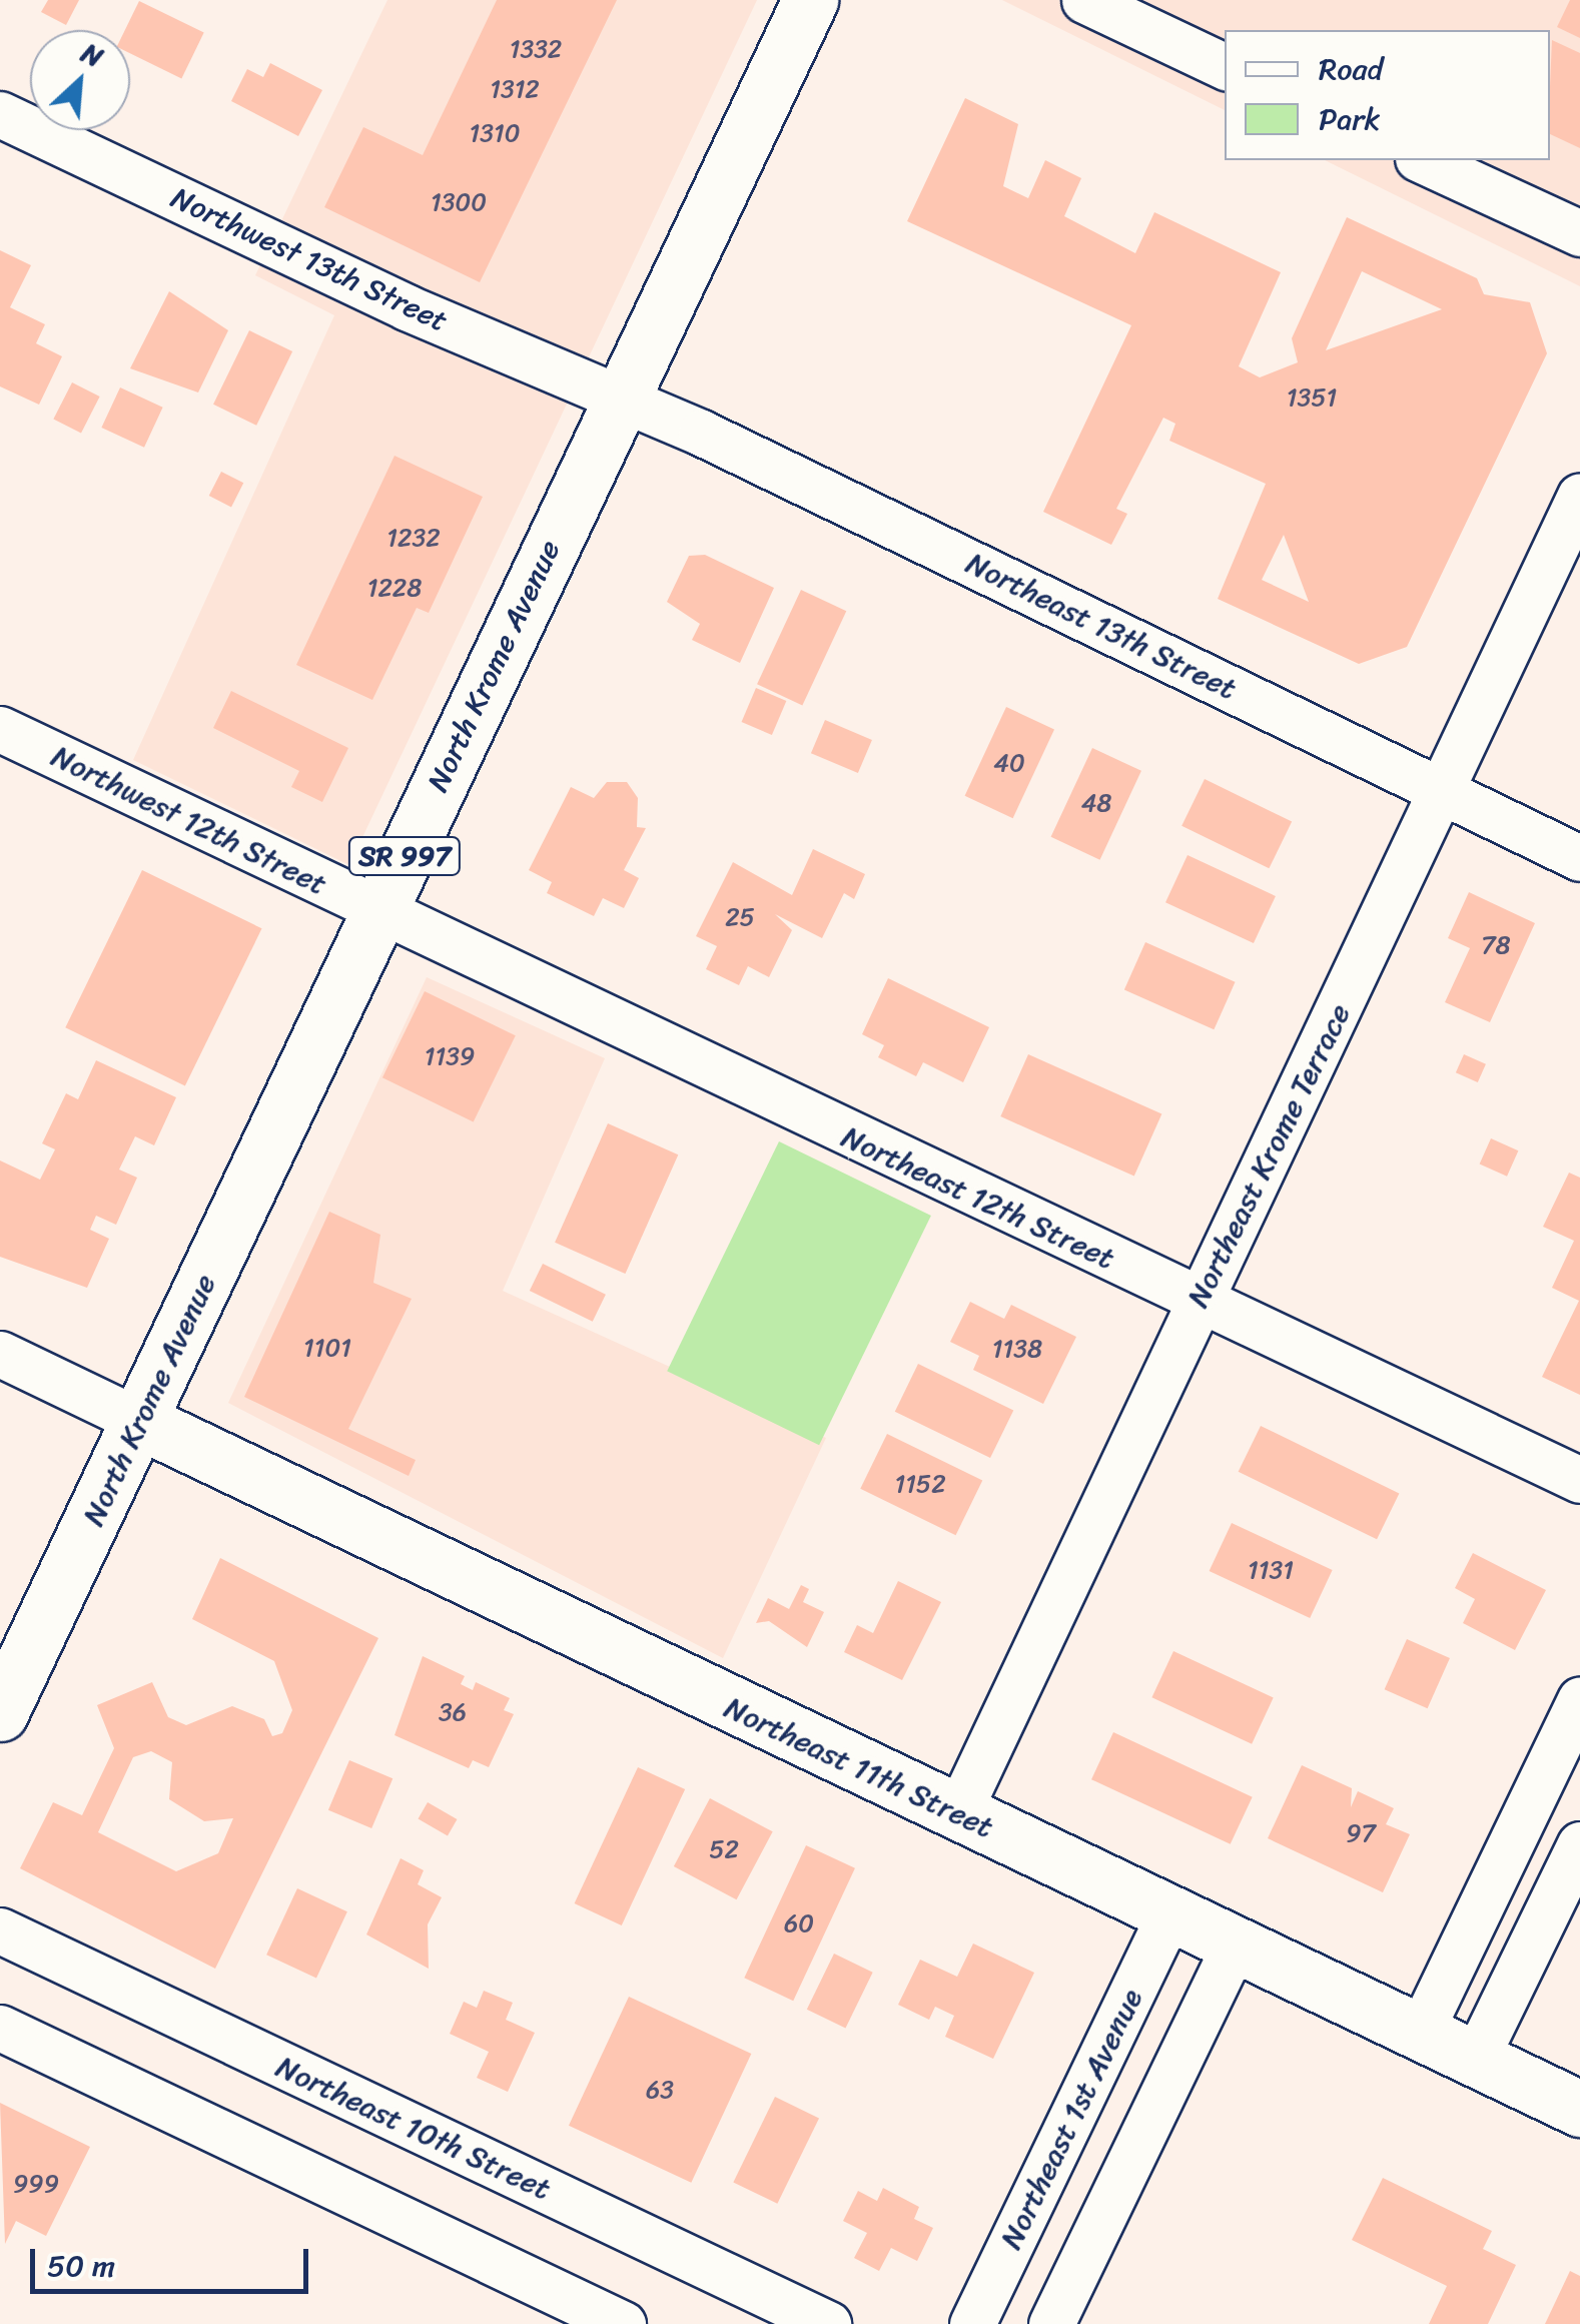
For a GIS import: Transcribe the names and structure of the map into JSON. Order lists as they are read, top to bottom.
{
  "streets": {
    "main road": ["North Krome Avenue", "SR 997", "Northeast 11th Street"],
    "street": [
      "Northwest 13th Street",
      "Northeast 13th Street",
      "Northwest 12th Street",
      "Northeast Krome Terrace",
      "Northeast 12th Street",
      "Northeast 1st Avenue",
      "Northeast 10th Street"
    ]
  },
  "crossings": [
    ["Northwest 13th Street", "Northeast 13th Street"],
    ["Northwest 13th Street", "North Krome Avenue"],
    ["Northeast 13th Street", "North Krome Avenue"],
    ["Northeast 13th Street", "Northeast Krome Terrace"],
    ["North Krome Avenue", "Northwest 12th Street"],
    ["North Krome Avenue", "Northeast 12th Street"],
    ["North Krome Avenue", "Northeast 11th Street"],
    ["Northwest 12th Street", "Northeast 12th Street"],
    ["Northeast Krome Terrace", "Northeast 12th Street"],
    ["Northeast Krome Terrace", "Northeast 11th Street"],
    ["Northeast 11th Street", "Northeast 1st Avenue"]
  ],
  "house_numbers": [
    "1332",
    "1312",
    "1310",
    "1300",
    "1351",
    "1232",
    "1228",
    "40",
    "48",
    "25",
    "78",
    "1139",
    "1101",
    "1138",
    "1152",
    "1131",
    "36",
    "97",
    "52",
    "60",
    "63",
    "999"
  ],
  "legend": ["Road", "Park"],
  "scale_bar": "50 m",
  "north": "top right"
}
